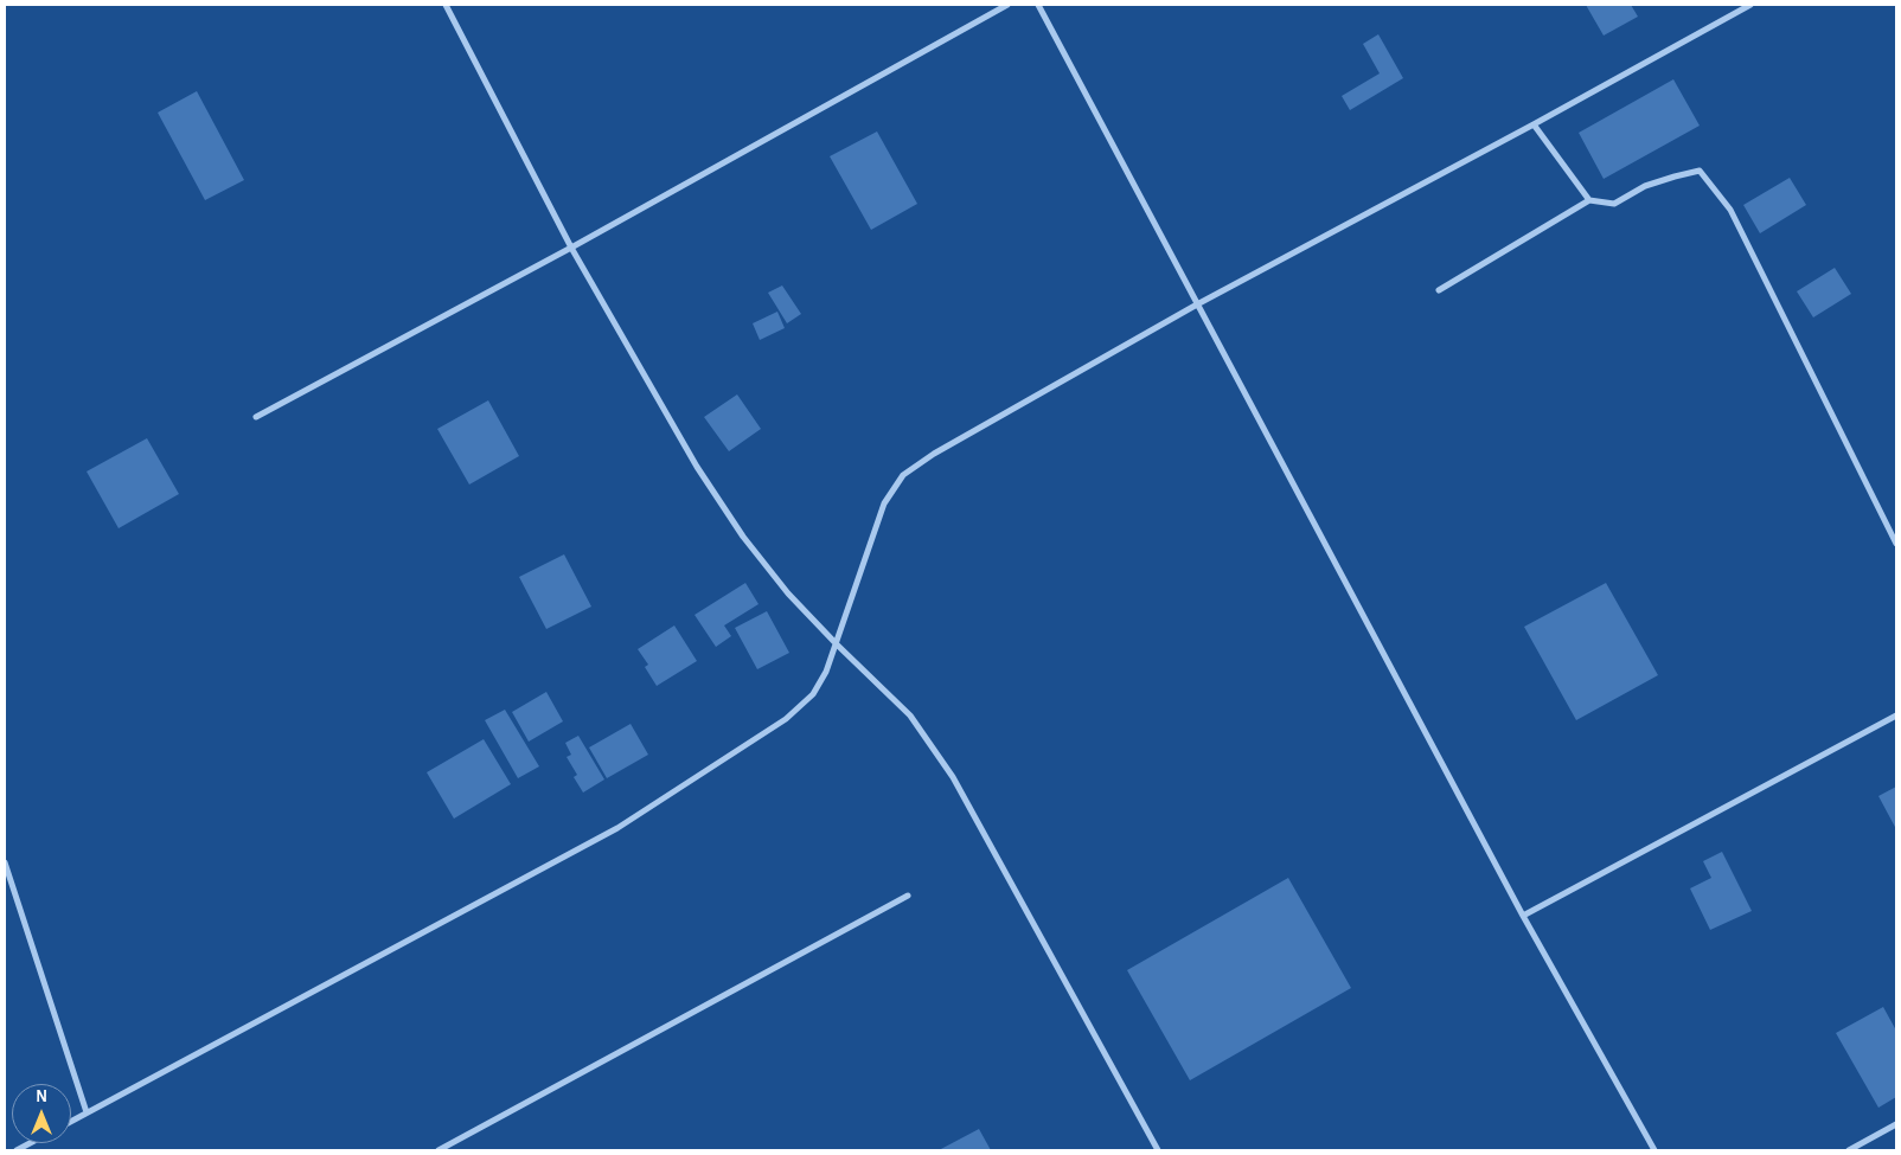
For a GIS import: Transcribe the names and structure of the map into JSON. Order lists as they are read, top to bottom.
{
  "north": "top"
}
